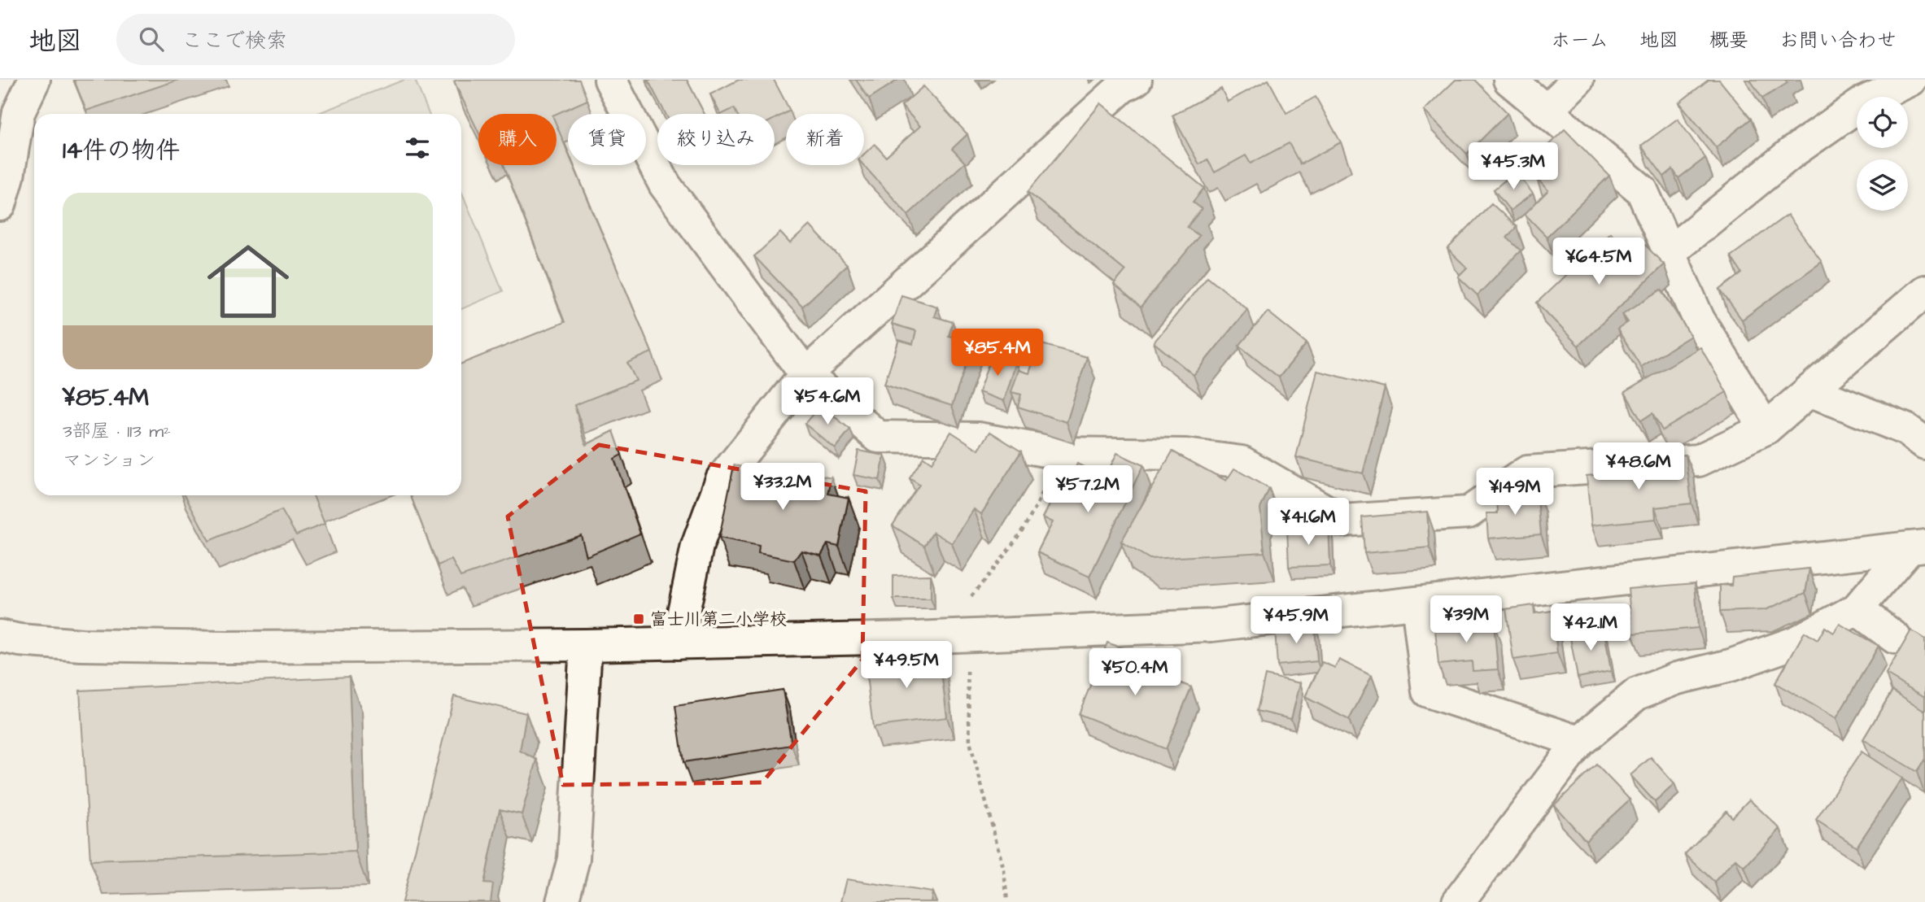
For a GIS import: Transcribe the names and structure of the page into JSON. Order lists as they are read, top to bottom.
{
  "places": {
    "transit": ["富士川第二小学校"]
  },
  "page": {
    "header": "地図",
    "search": "ここで検索",
    "nav": [
      "ホーム",
      "地図",
      "概要",
      "お問い合わせ"
    ],
    "chip": [
      "購入",
      "賃貸",
      "絞り込み",
      "新着"
    ],
    "heading": "14件の物件",
    "price": [
      "¥45.3M",
      "¥64.5M",
      "¥85.4M",
      "¥54.6M",
      "¥48.6M",
      "¥33.2M",
      "¥57.2M",
      "¥149M",
      "¥41.6M",
      "¥39M",
      "¥45.9M",
      "¥42.1M",
      "¥49.5M",
      "¥50.4M"
    ],
    "list": [
      {
        "name": "¥85.4M",
        "note": "3部屋 · 113 m² · マンション"
      }
    ]
  }
}
